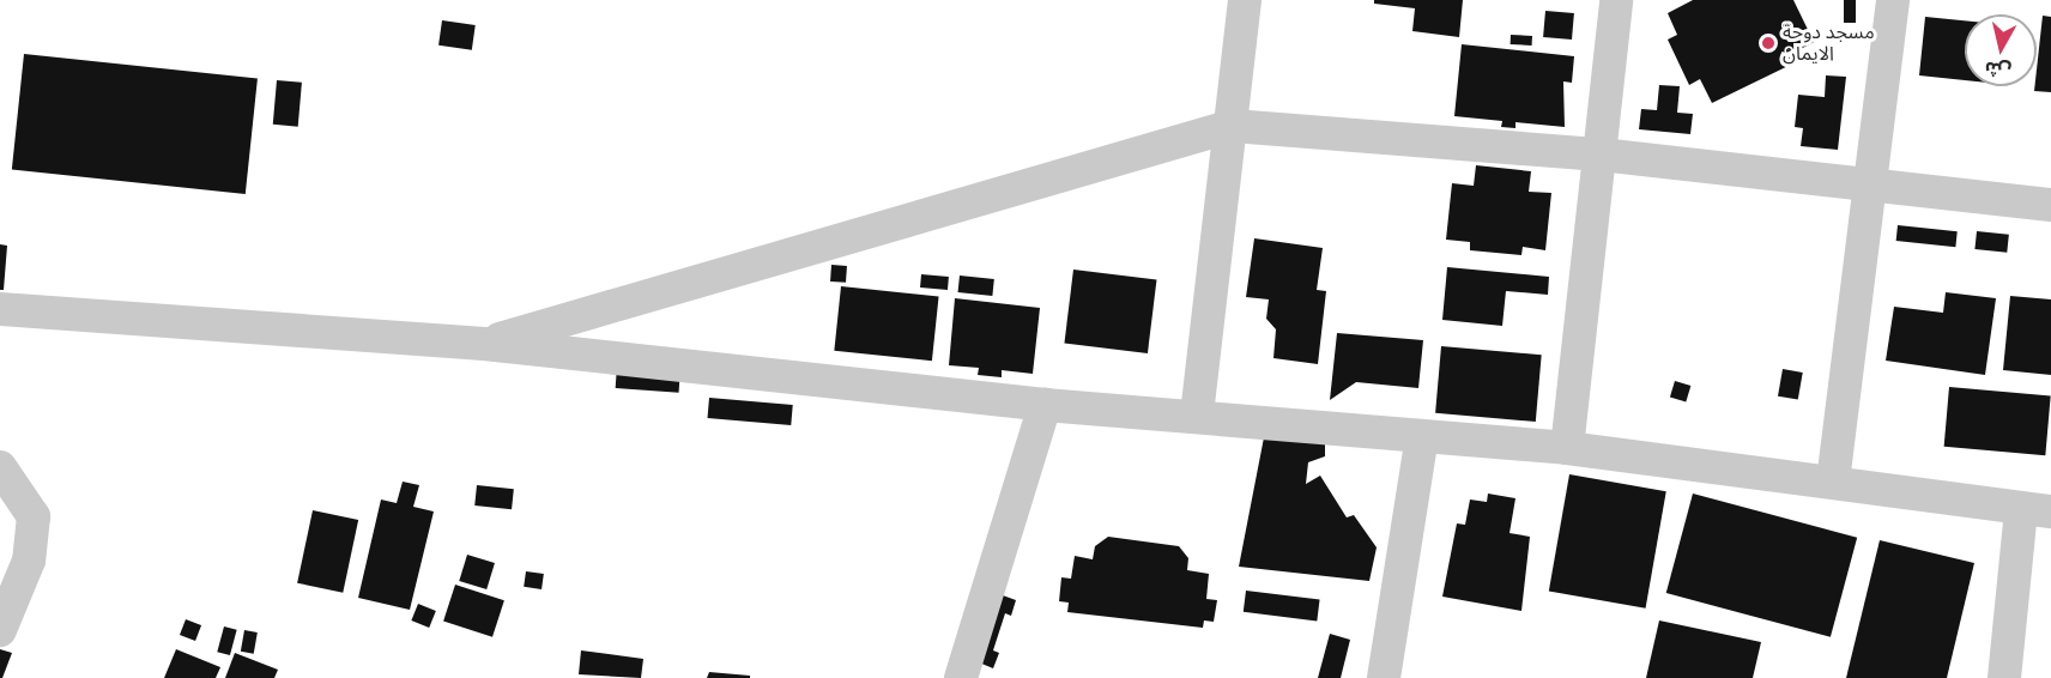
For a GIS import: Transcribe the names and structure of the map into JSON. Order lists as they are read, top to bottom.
{
  "places": ["مسجد دوحة الايمان"],
  "north": "bottom"
}
